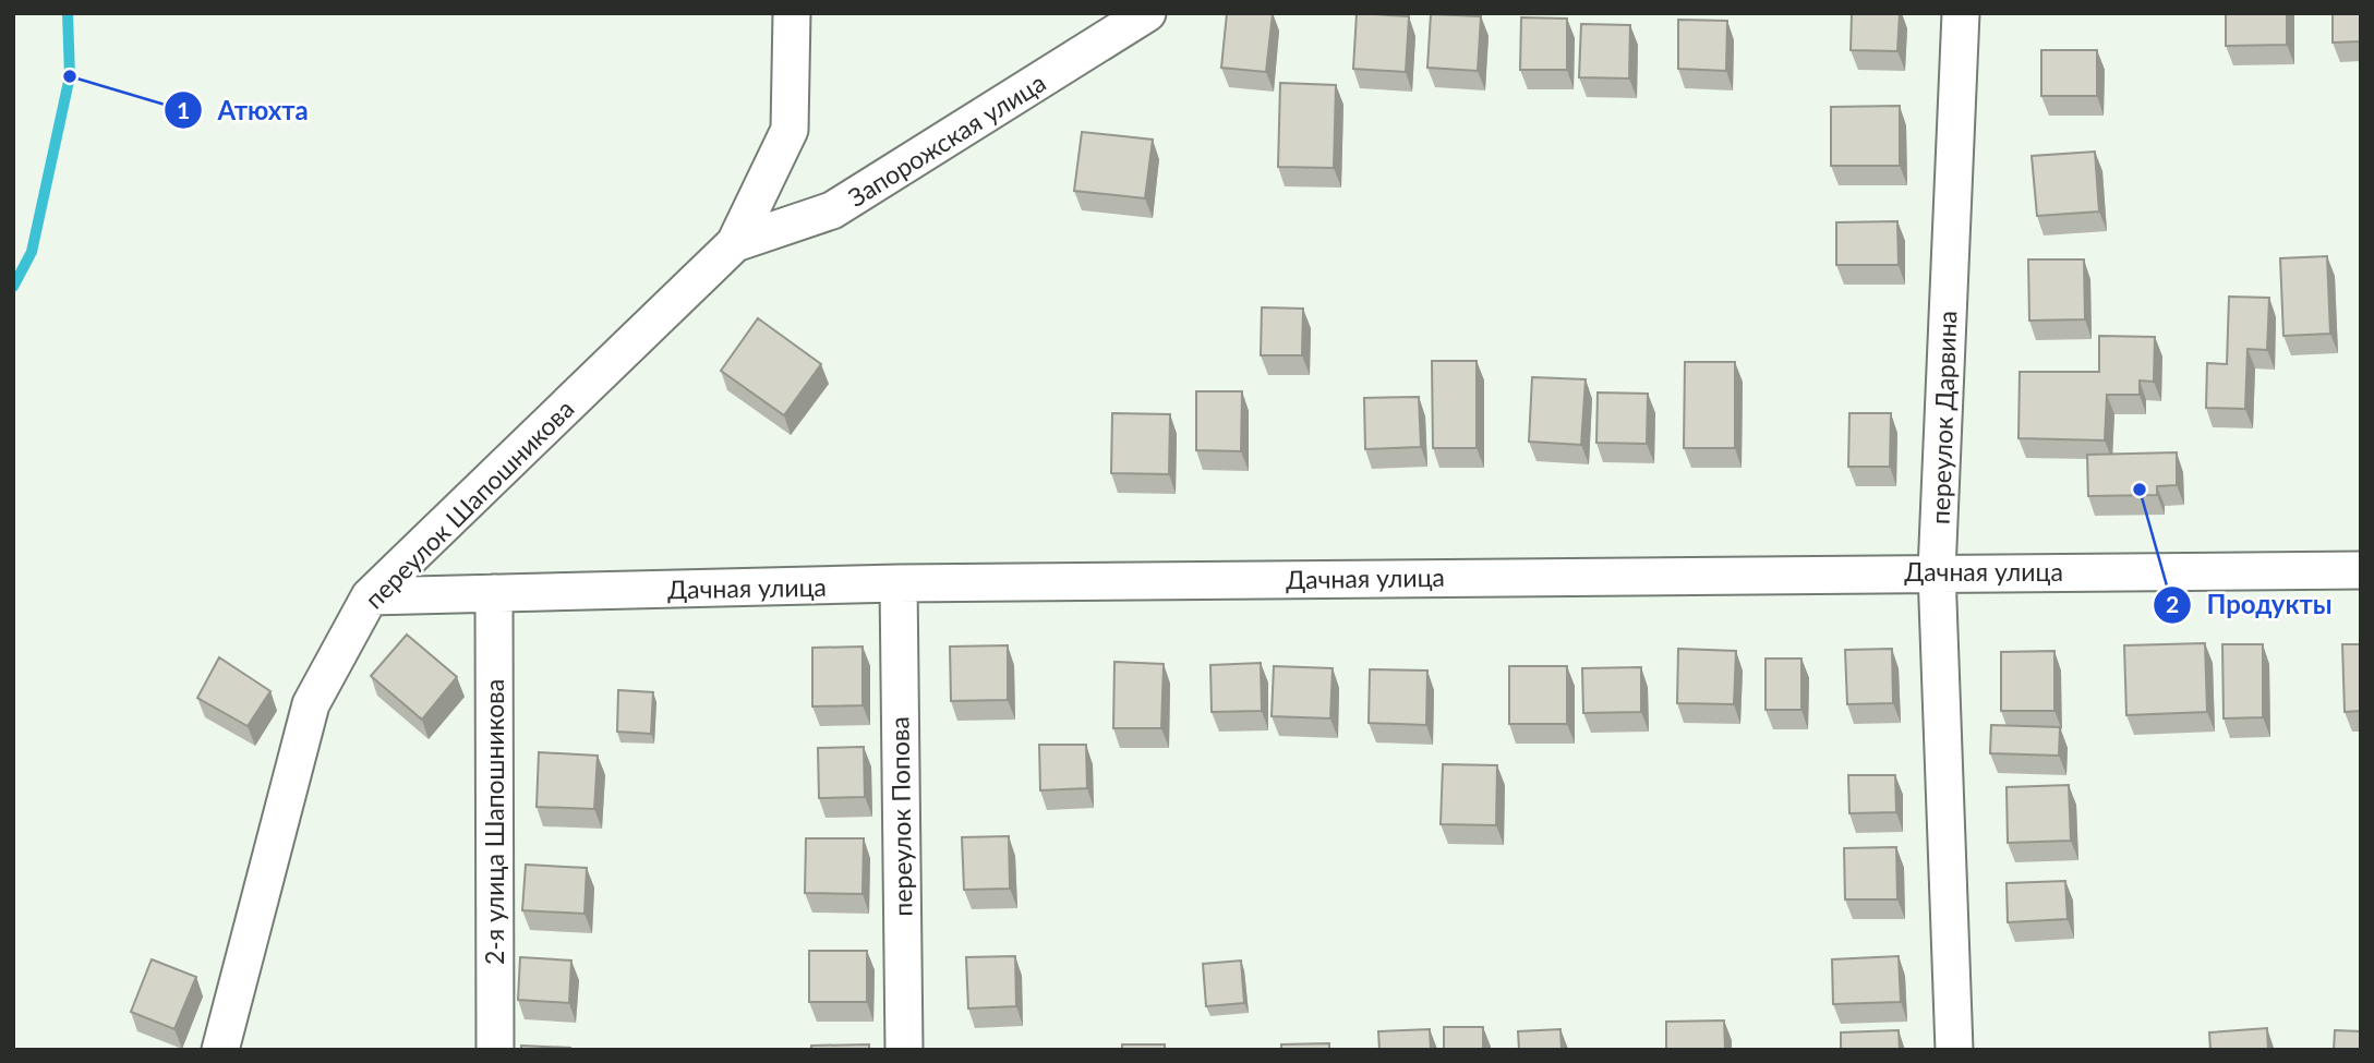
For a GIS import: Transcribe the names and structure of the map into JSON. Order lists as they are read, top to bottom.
{
  "streets": {
    "street": [
      "Запорожская улица",
      "переулок Дарвина",
      "переулок Шапошникова",
      "Дачная улица",
      "переулок Попова",
      "2-я улица Шапошникова"
    ]
  },
  "crossings": [
    ["Запорожская улица", "переулок Шапошникова"],
    ["переулок Дарвина", "Дачная улица"],
    ["переулок Шапошникова", "Дачная улица"],
    ["Дачная улица", "переулок Попова"],
    ["Дачная улица", "2-я улица Шапошникова"]
  ],
  "places": ["Атюхта", "Продукты"]
}
